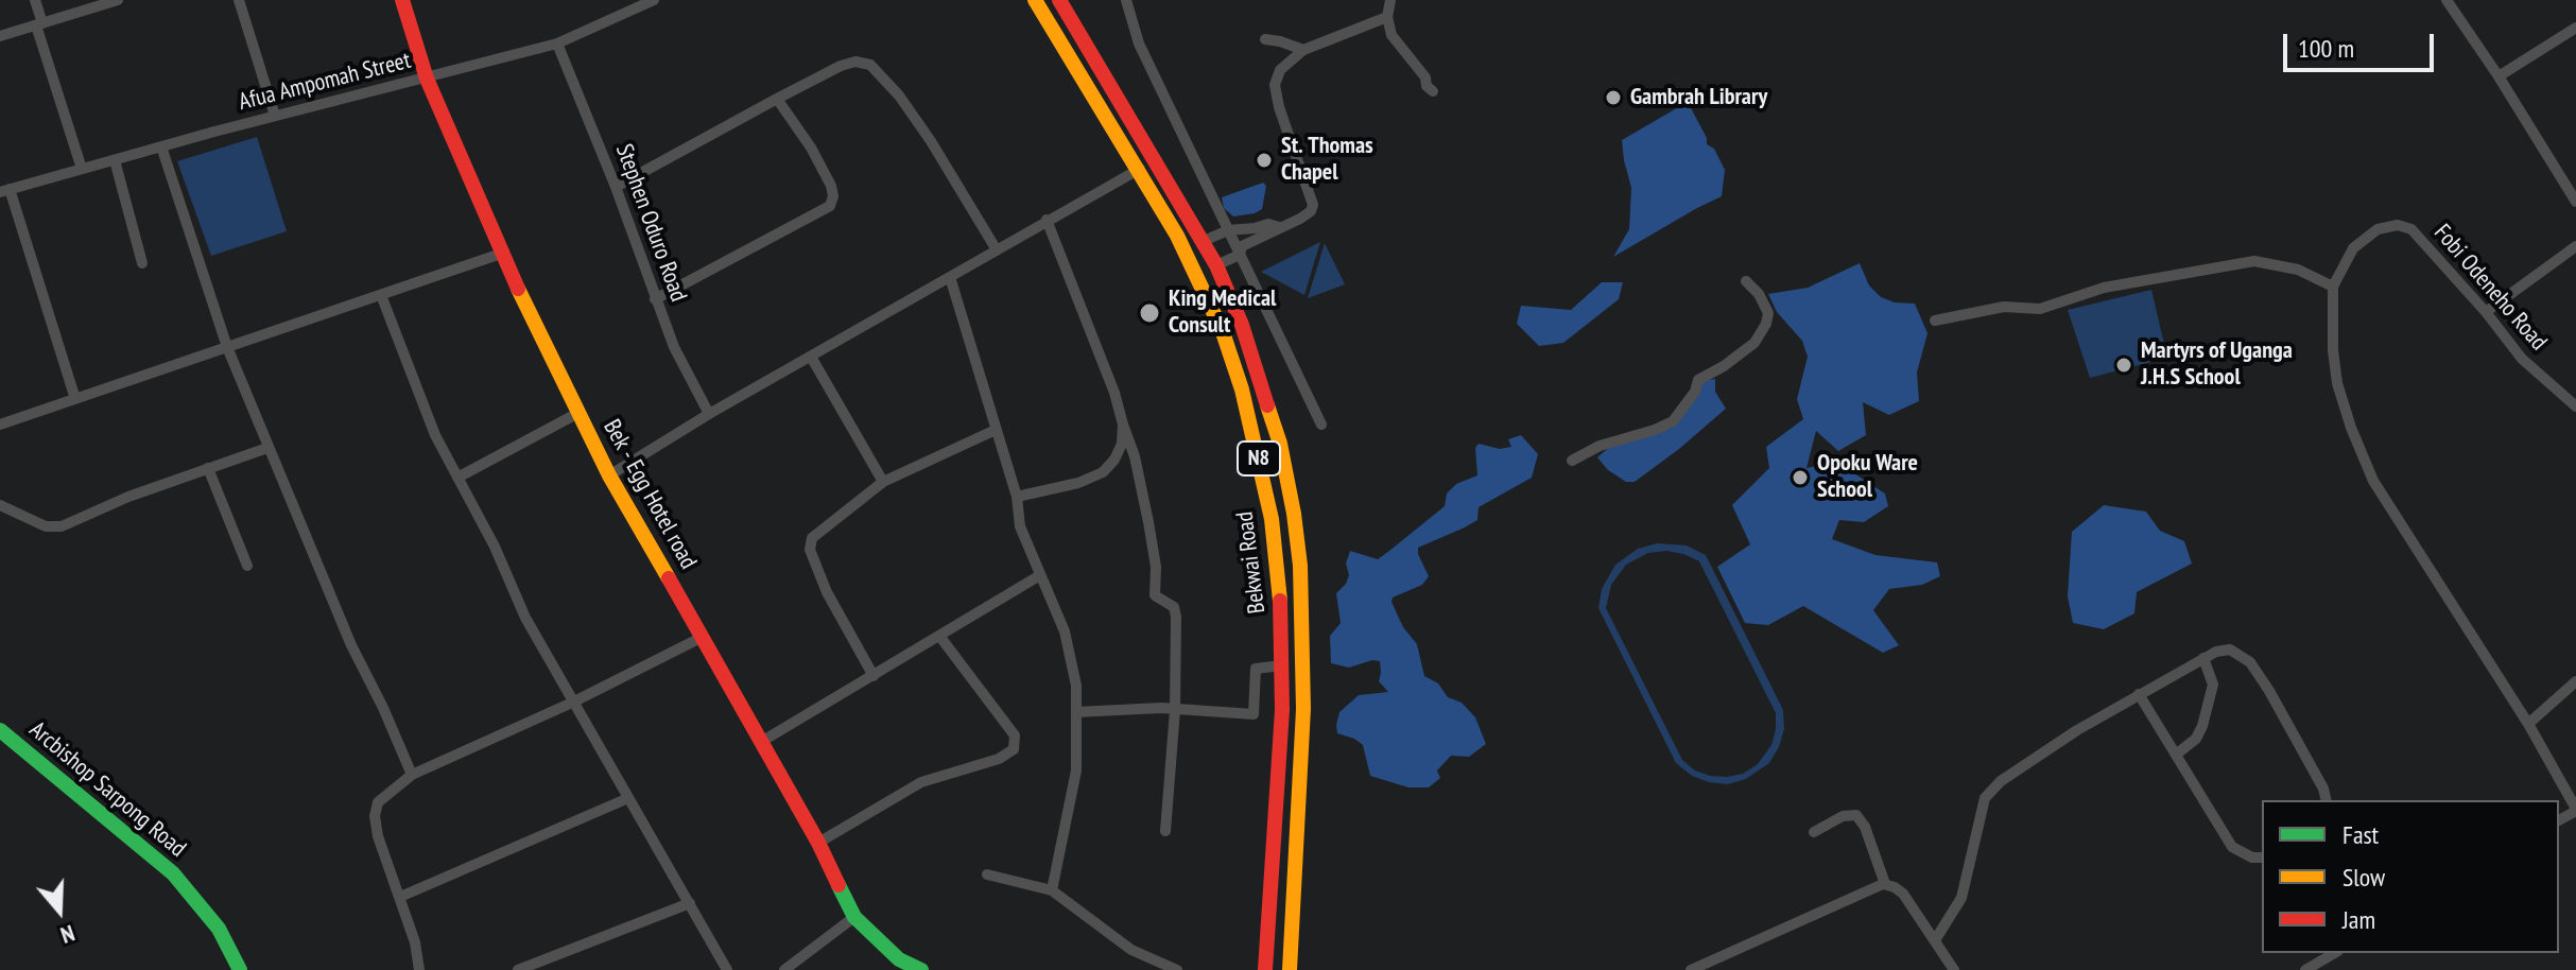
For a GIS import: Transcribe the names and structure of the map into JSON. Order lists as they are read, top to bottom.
{
  "streets": {
    "main road": [
      "N8",
      "Bek - Egg Hotel road",
      "Bekwai Road",
      "Arcbishop Sarpong Road"
    ],
    "street": ["Afua Ampomah Street", "Stephen Oduro Road", "Fobi Odeneho Road"]
  },
  "crossings": [
    ["Afua Ampomah Street", "Stephen Oduro Road"],
    ["Afua Ampomah Street", "Bek - Egg Hotel road"]
  ],
  "places": [
    "Gambrah Library",
    "St. Thomas Chapel",
    "King Medical Consult",
    "Martyrs of Uganga J.H.S School",
    "Opoku Ware School"
  ],
  "legend": ["Fast", "Slow", "Jam"],
  "scale_bar": "100 m",
  "north": "bottom"
}
